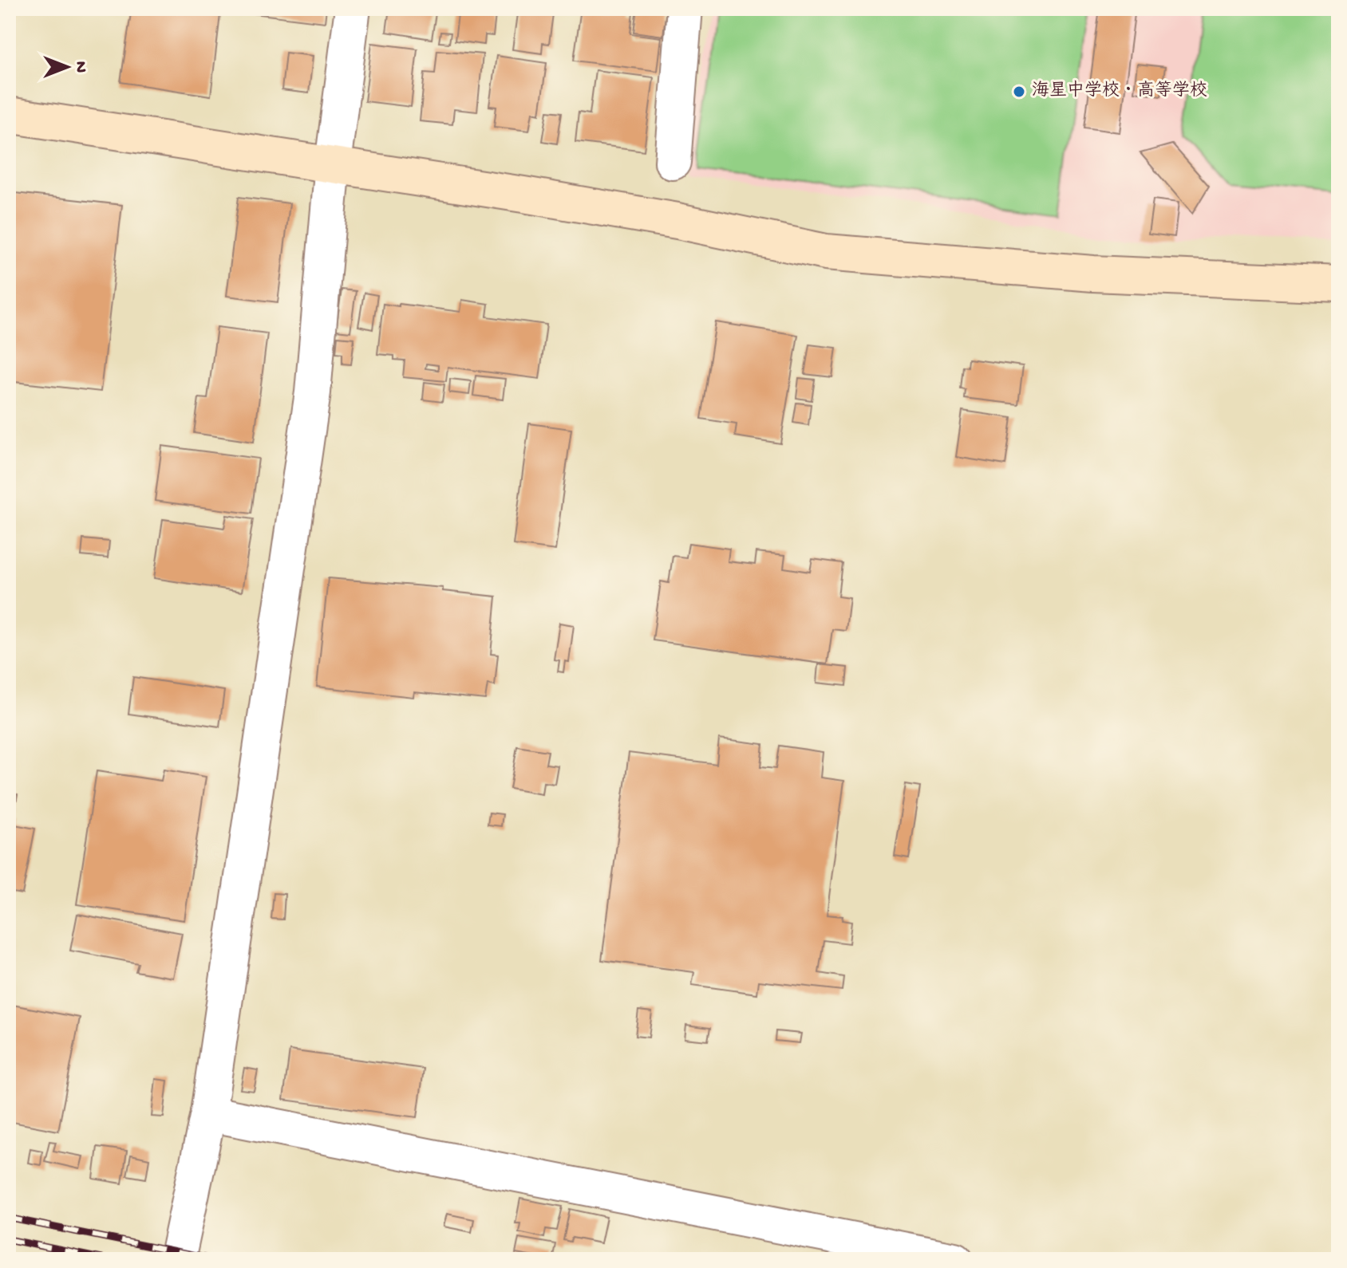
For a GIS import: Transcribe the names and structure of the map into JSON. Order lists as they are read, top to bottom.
{
  "places": ["海星中学校・高等学校"],
  "north": "right"
}
